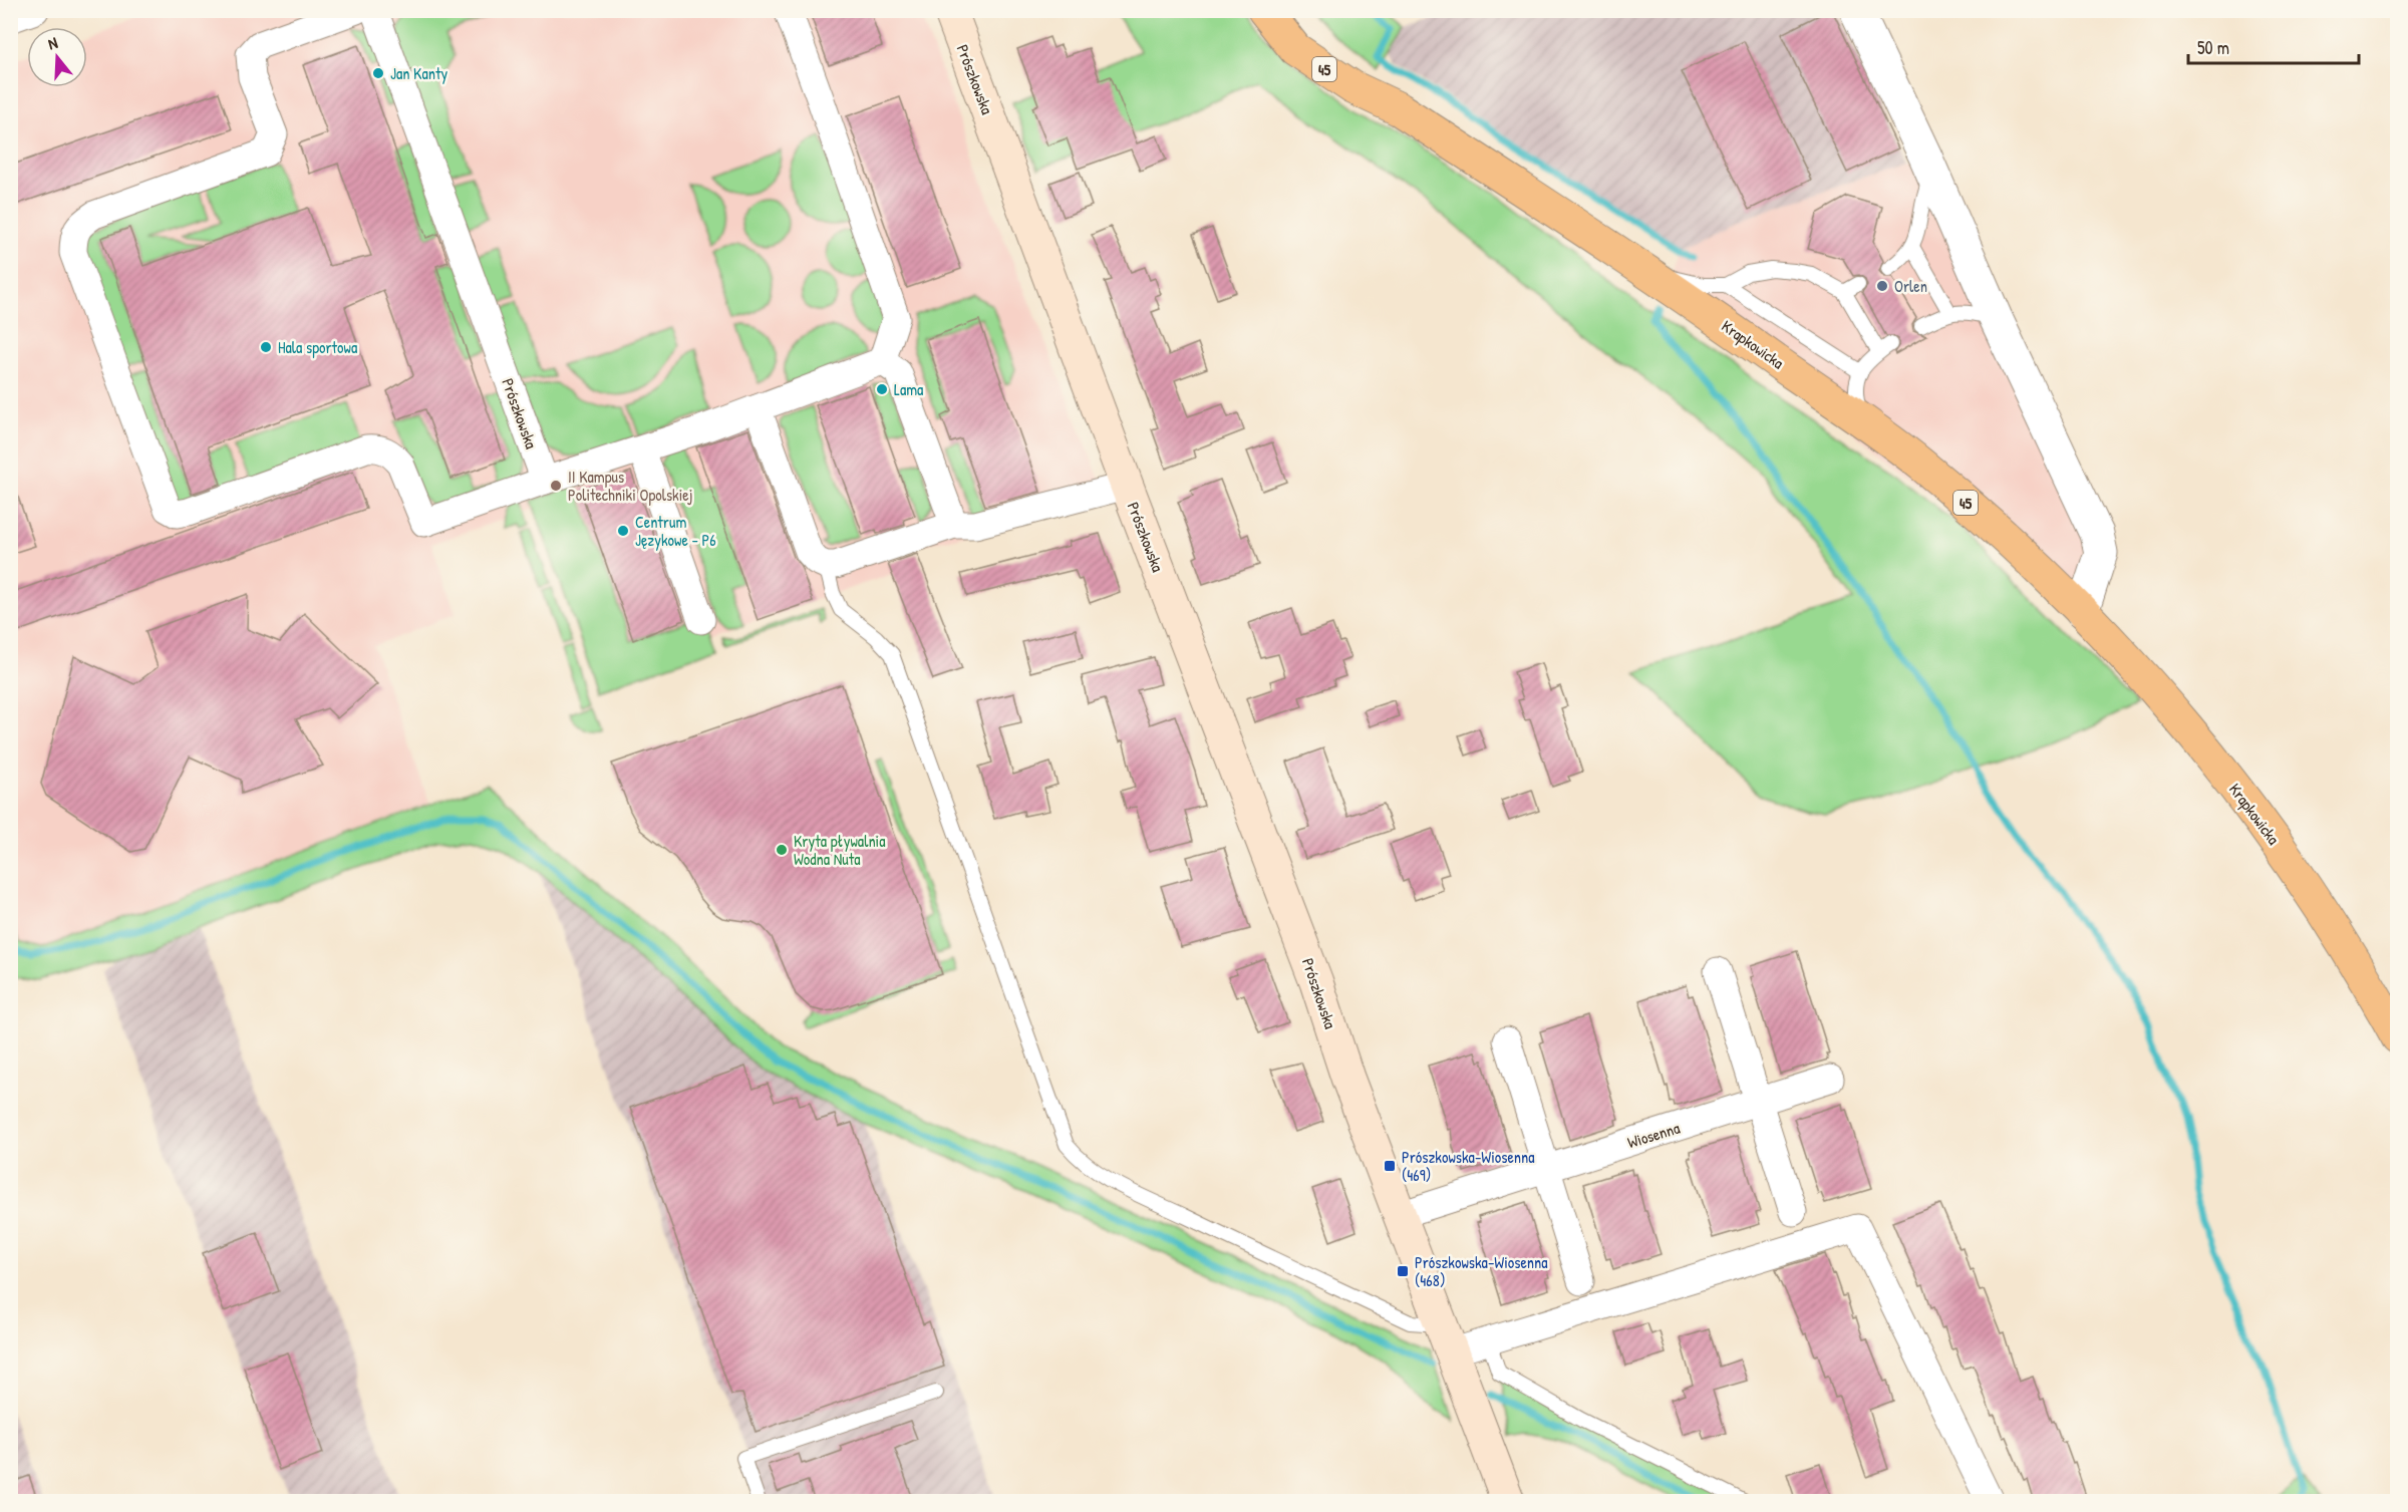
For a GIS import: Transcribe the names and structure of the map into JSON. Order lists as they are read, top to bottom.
{
  "streets": {
    "main road": ["45", "Prószkowska", "Krapkowicka"],
    "street": ["Wiosenna"]
  },
  "crossings": [
    ["Prószkowska", "Wiosenna"]
  ],
  "places": {
    "other": [
      "Jan Kanty",
      "Orlen",
      "Hala sportowa",
      "Lama",
      "II Kampus Politechniki Opolskiej",
      "Centrum Językowe - P6",
      "Kryta pływalnia Wodna Nuta"
    ],
    "transit": ["Prószkowska-Wiosenna (469)", "Prószkowska-Wiosenna (468)"]
  },
  "scale_bar": "50 m",
  "north": "top"
}
